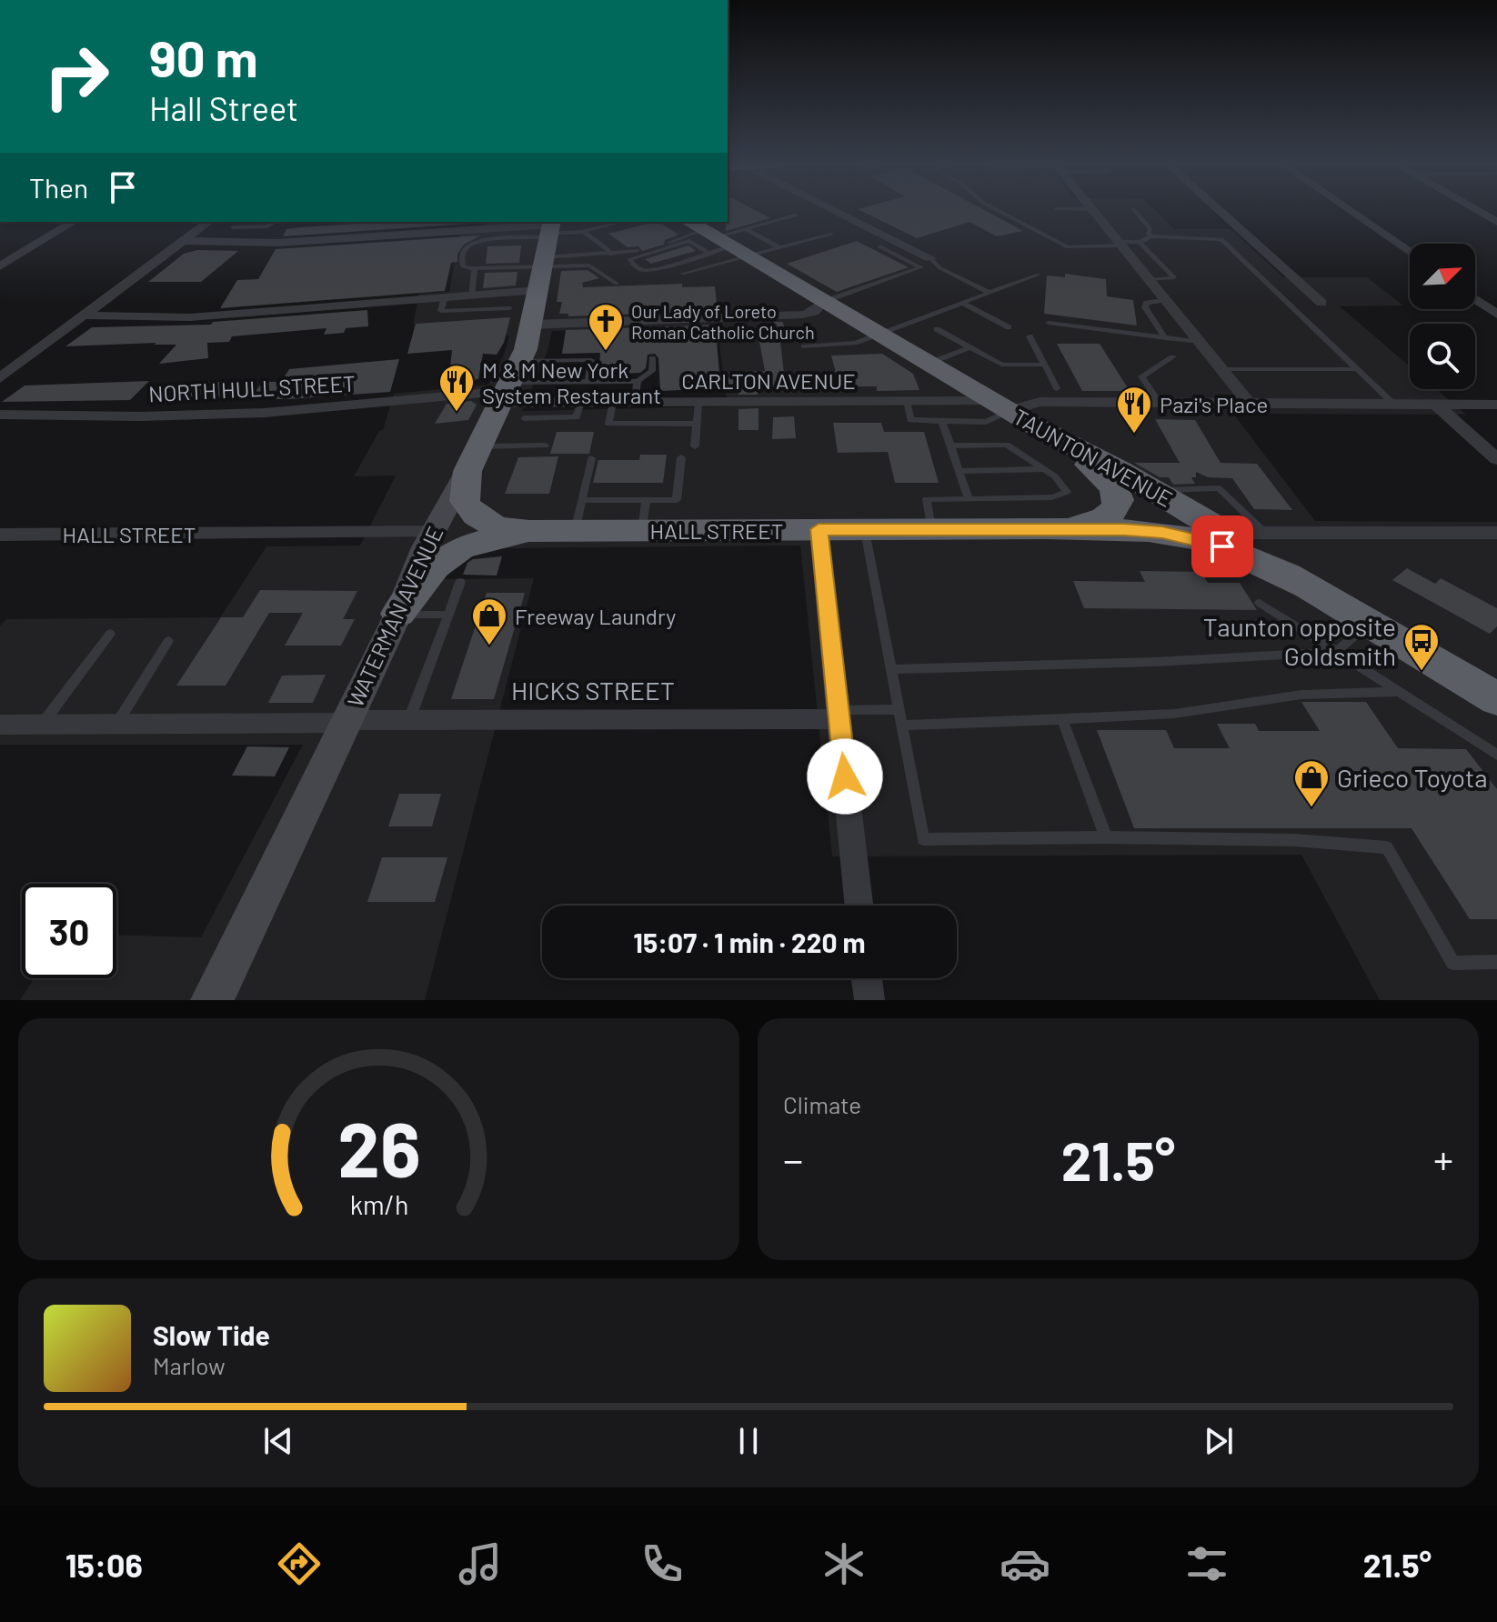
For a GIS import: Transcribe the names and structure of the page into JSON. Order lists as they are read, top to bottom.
{
  "streets": {
    "highway": ["TAUNTON AVENUE", "HALL STREET", "WATERMAN AVENUE"],
    "street": ["CARLTON AVENUE", "NORTH HULL STREET", "HICKS STREET"]
  },
  "crossings": [
    ["CARLTON AVENUE", "NORTH HULL STREET"],
    ["CARLTON AVENUE", "TAUNTON AVENUE"],
    ["CARLTON AVENUE", "WATERMAN AVENUE"],
    ["NORTH HULL STREET", "WATERMAN AVENUE"],
    ["TAUNTON AVENUE", "HALL STREET"],
    ["HALL STREET", "WATERMAN AVENUE"],
    ["WATERMAN AVENUE", "HICKS STREET"]
  ],
  "places": {
    "church": ["Our Lady of Loreto Roman Catholic Church"],
    "restaurant": ["M & M New York System Restaurant", "Pazi's Place"],
    "shop": ["Freeway Laundry", "Grieco Toyota"],
    "bus stop": ["Taunton opposite Goldsmith"]
  },
  "north": "top right",
  "page": {
    "turn": ["90 m", "Hall Street"],
    "then": "Then",
    "limit": "30",
    "trip": "15:07 · 1 min · 220 m",
    "tile": "Climate",
    "heat": ["−", "21.5°", "+"],
    "song": ["Slow Tide", "Marlow"],
    "tabs": ["15:06", "21.5°"],
    "gauge": ["26", "km/h"]
  }
}
